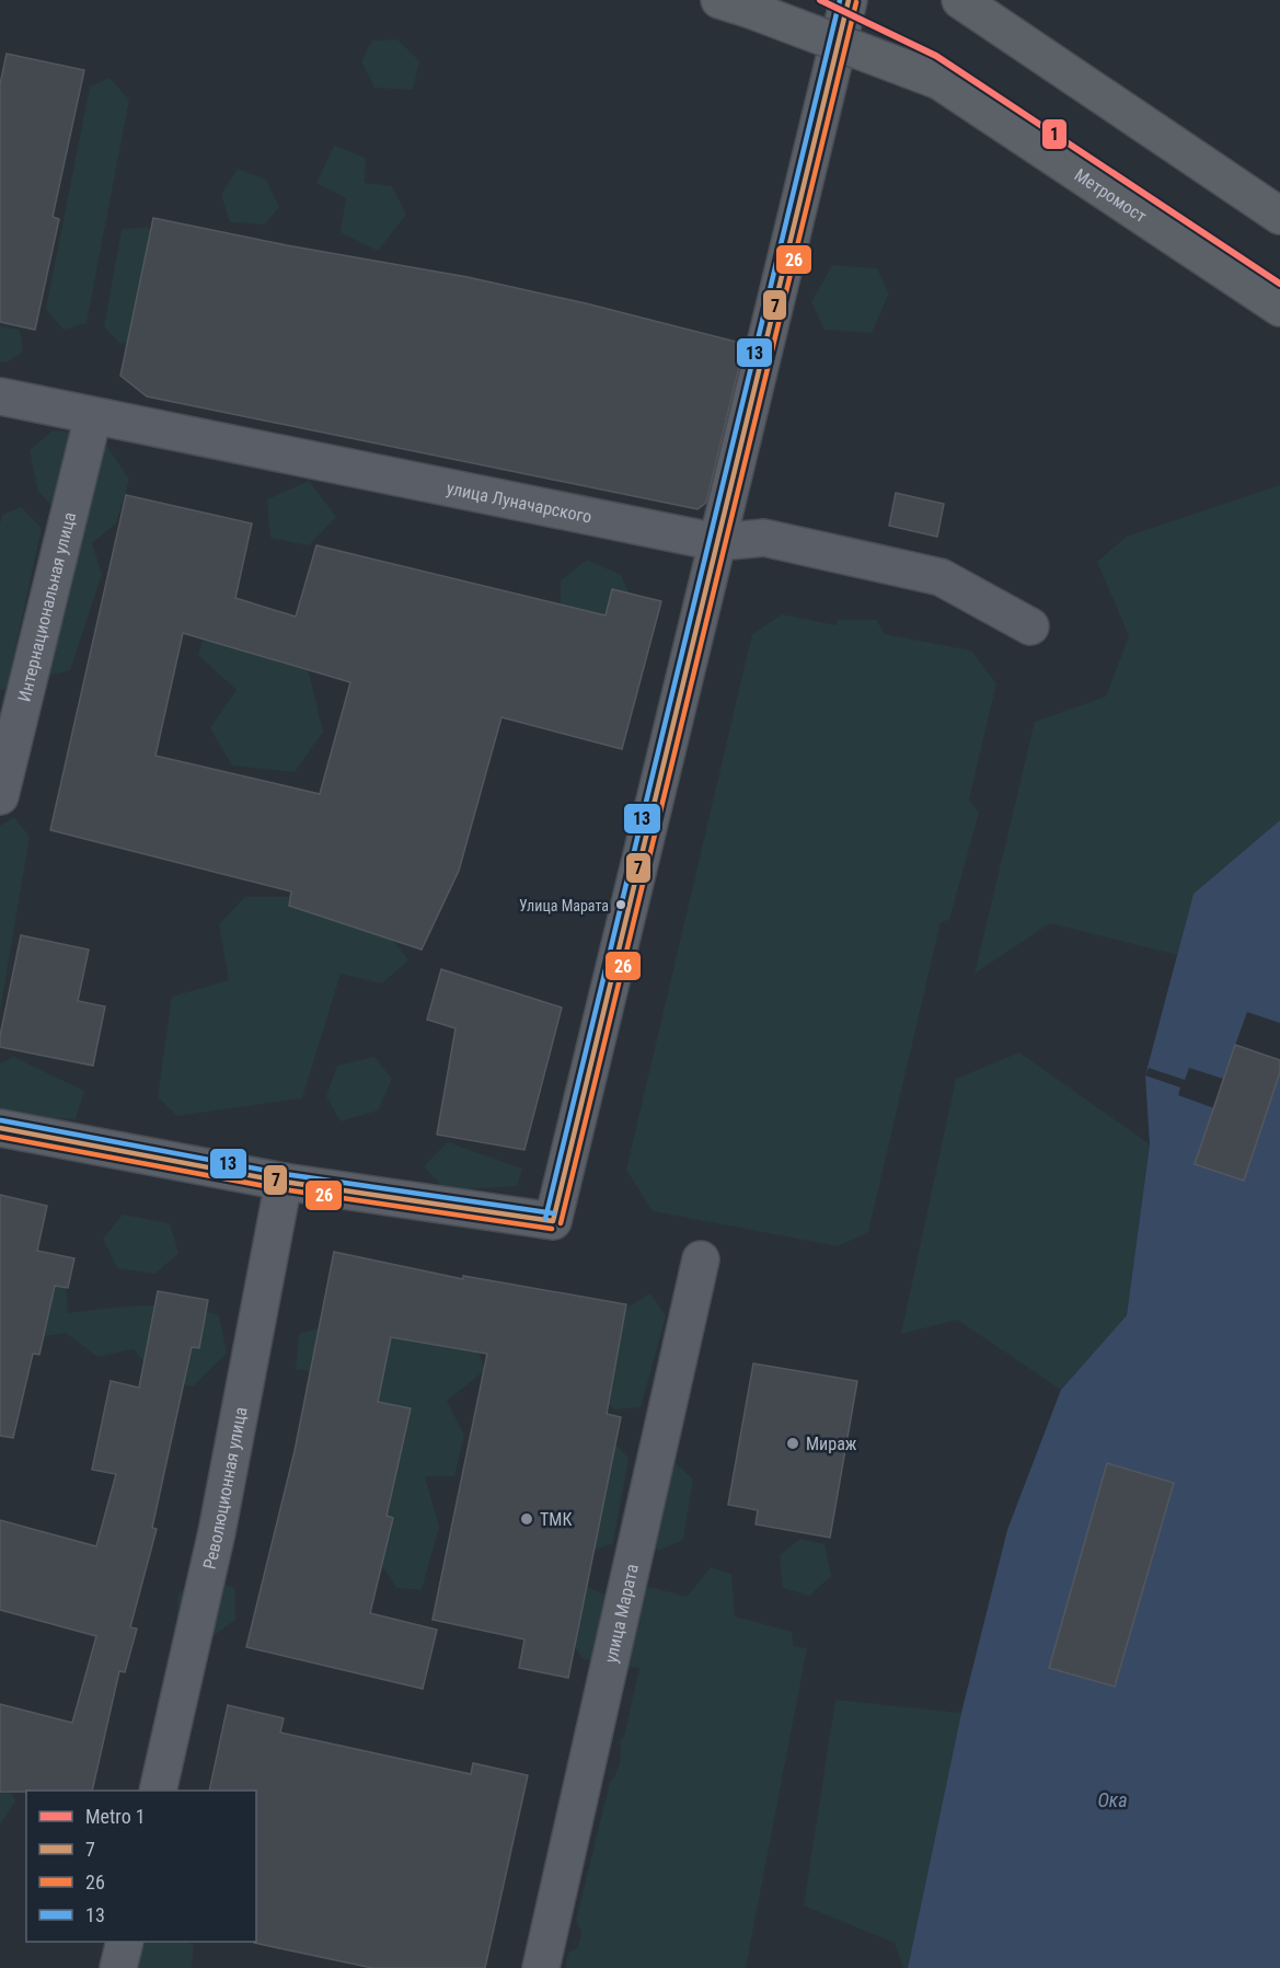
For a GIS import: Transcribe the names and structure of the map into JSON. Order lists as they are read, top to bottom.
{
  "streets": {
    "main road": ["Метромост"],
    "street": [
      "улица Луначарского",
      "Интернациональная улица",
      "Революционная улица",
      "улица Марата"
    ]
  },
  "crossings": [
    ["улица Луначарского", "Интернациональная улица"]
  ],
  "water": ["Ока"],
  "places": ["Улица Марата", "Мираж", "ТМК"],
  "lines": [
    "metro line 1",
    "transit line 7",
    "transit line 13",
    "transit line 26"
  ],
  "legend": [
    "Metro 1",
    "7",
    "26",
    "13"
  ]
}
